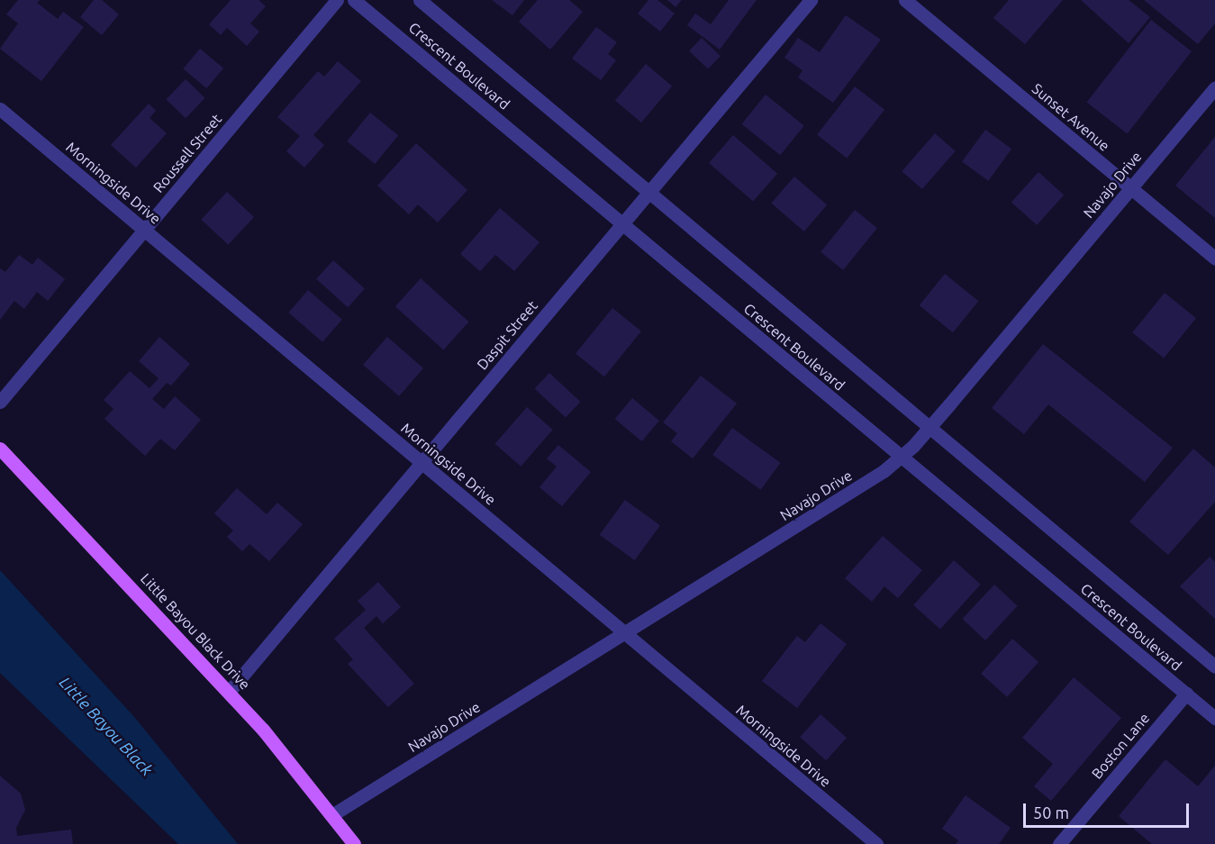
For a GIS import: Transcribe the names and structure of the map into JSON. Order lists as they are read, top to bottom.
{
  "streets": {
    "main road": ["Little Bayou Black Drive"],
    "street": [
      "Crescent Boulevard",
      "Sunset Avenue",
      "Roussell Street",
      "Morningside Drive",
      "Navajo Drive",
      "Daspit Street",
      "Boston Lane"
    ]
  },
  "crossings": [
    ["Crescent Boulevard", "Navajo Drive"],
    ["Crescent Boulevard", "Daspit Street"],
    ["Crescent Boulevard", "Boston Lane"],
    ["Sunset Avenue", "Navajo Drive"],
    ["Roussell Street", "Morningside Drive"],
    ["Morningside Drive", "Navajo Drive"],
    ["Morningside Drive", "Daspit Street"],
    ["Navajo Drive", "Little Bayou Black Drive"],
    ["Daspit Street", "Little Bayou Black Drive"]
  ],
  "water": ["Little Bayou Black"],
  "scale_bar": "50 m"
}
